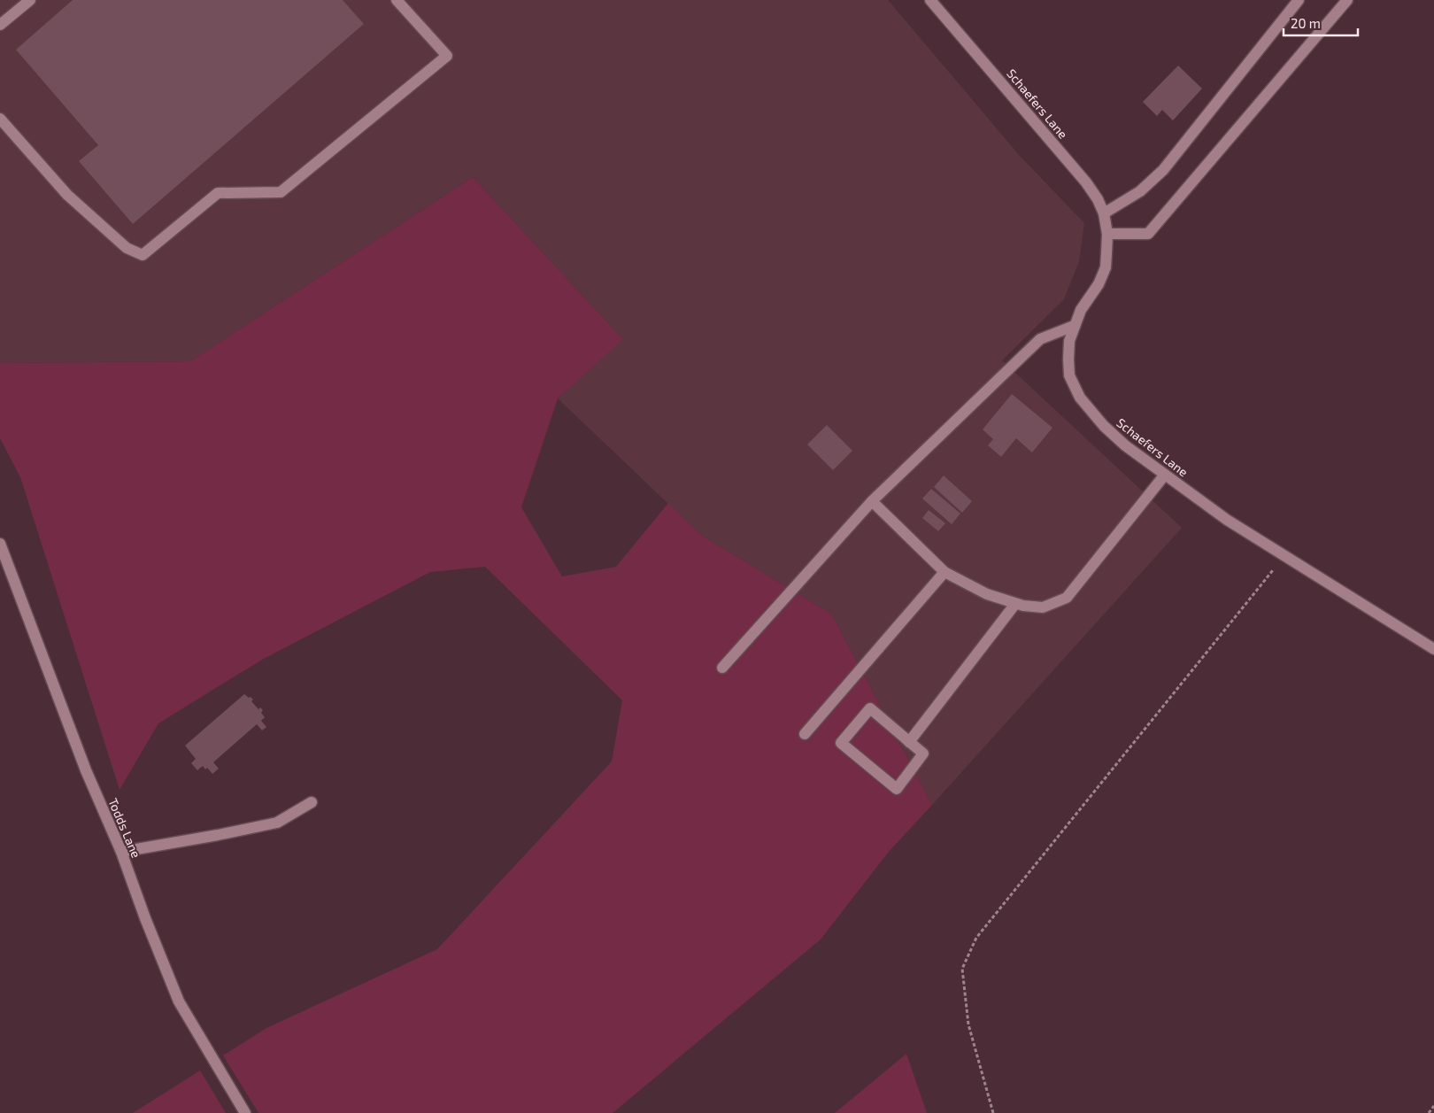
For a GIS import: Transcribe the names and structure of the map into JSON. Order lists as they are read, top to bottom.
{
  "streets": {
    "lane": ["Schaefers Lane", "Todds Lane"]
  },
  "scale_bar": "20 m"
}
